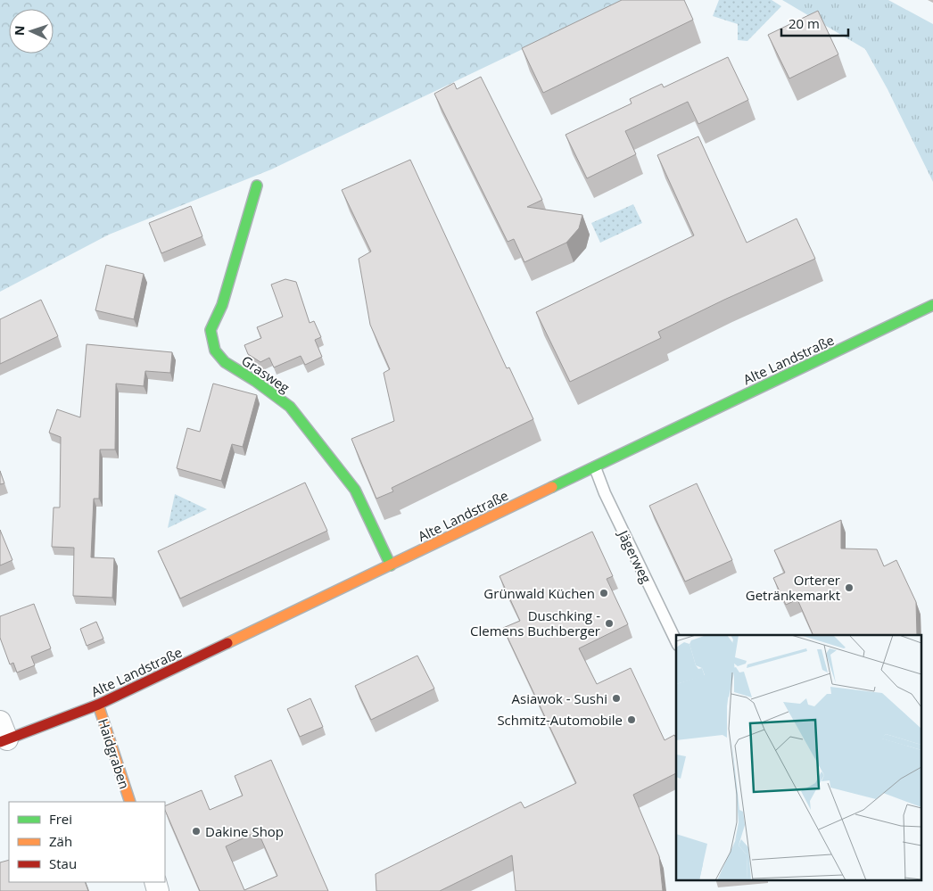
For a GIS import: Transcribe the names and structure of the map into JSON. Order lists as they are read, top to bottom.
{
  "streets": {
    "main road": ["Alte Landstraße", "Grasweg", "Haidgraben"],
    "lane": ["Jägerweg"]
  },
  "crossings": [
    ["Alte Landstraße", "Grasweg"],
    ["Alte Landstraße", "Jägerweg"],
    ["Alte Landstraße", "Haidgraben"]
  ],
  "places": [
    "Orterer Getränkemarkt",
    "Grünwald Küchen",
    "Duschking - Clemens Buchberger",
    "Asiawok - Sushi",
    "Schmitz-Automobile",
    "Dakine Shop"
  ],
  "legend": ["Frei", "Zäh", "Stau"],
  "scale_bar": "20 m",
  "north": "left"
}
